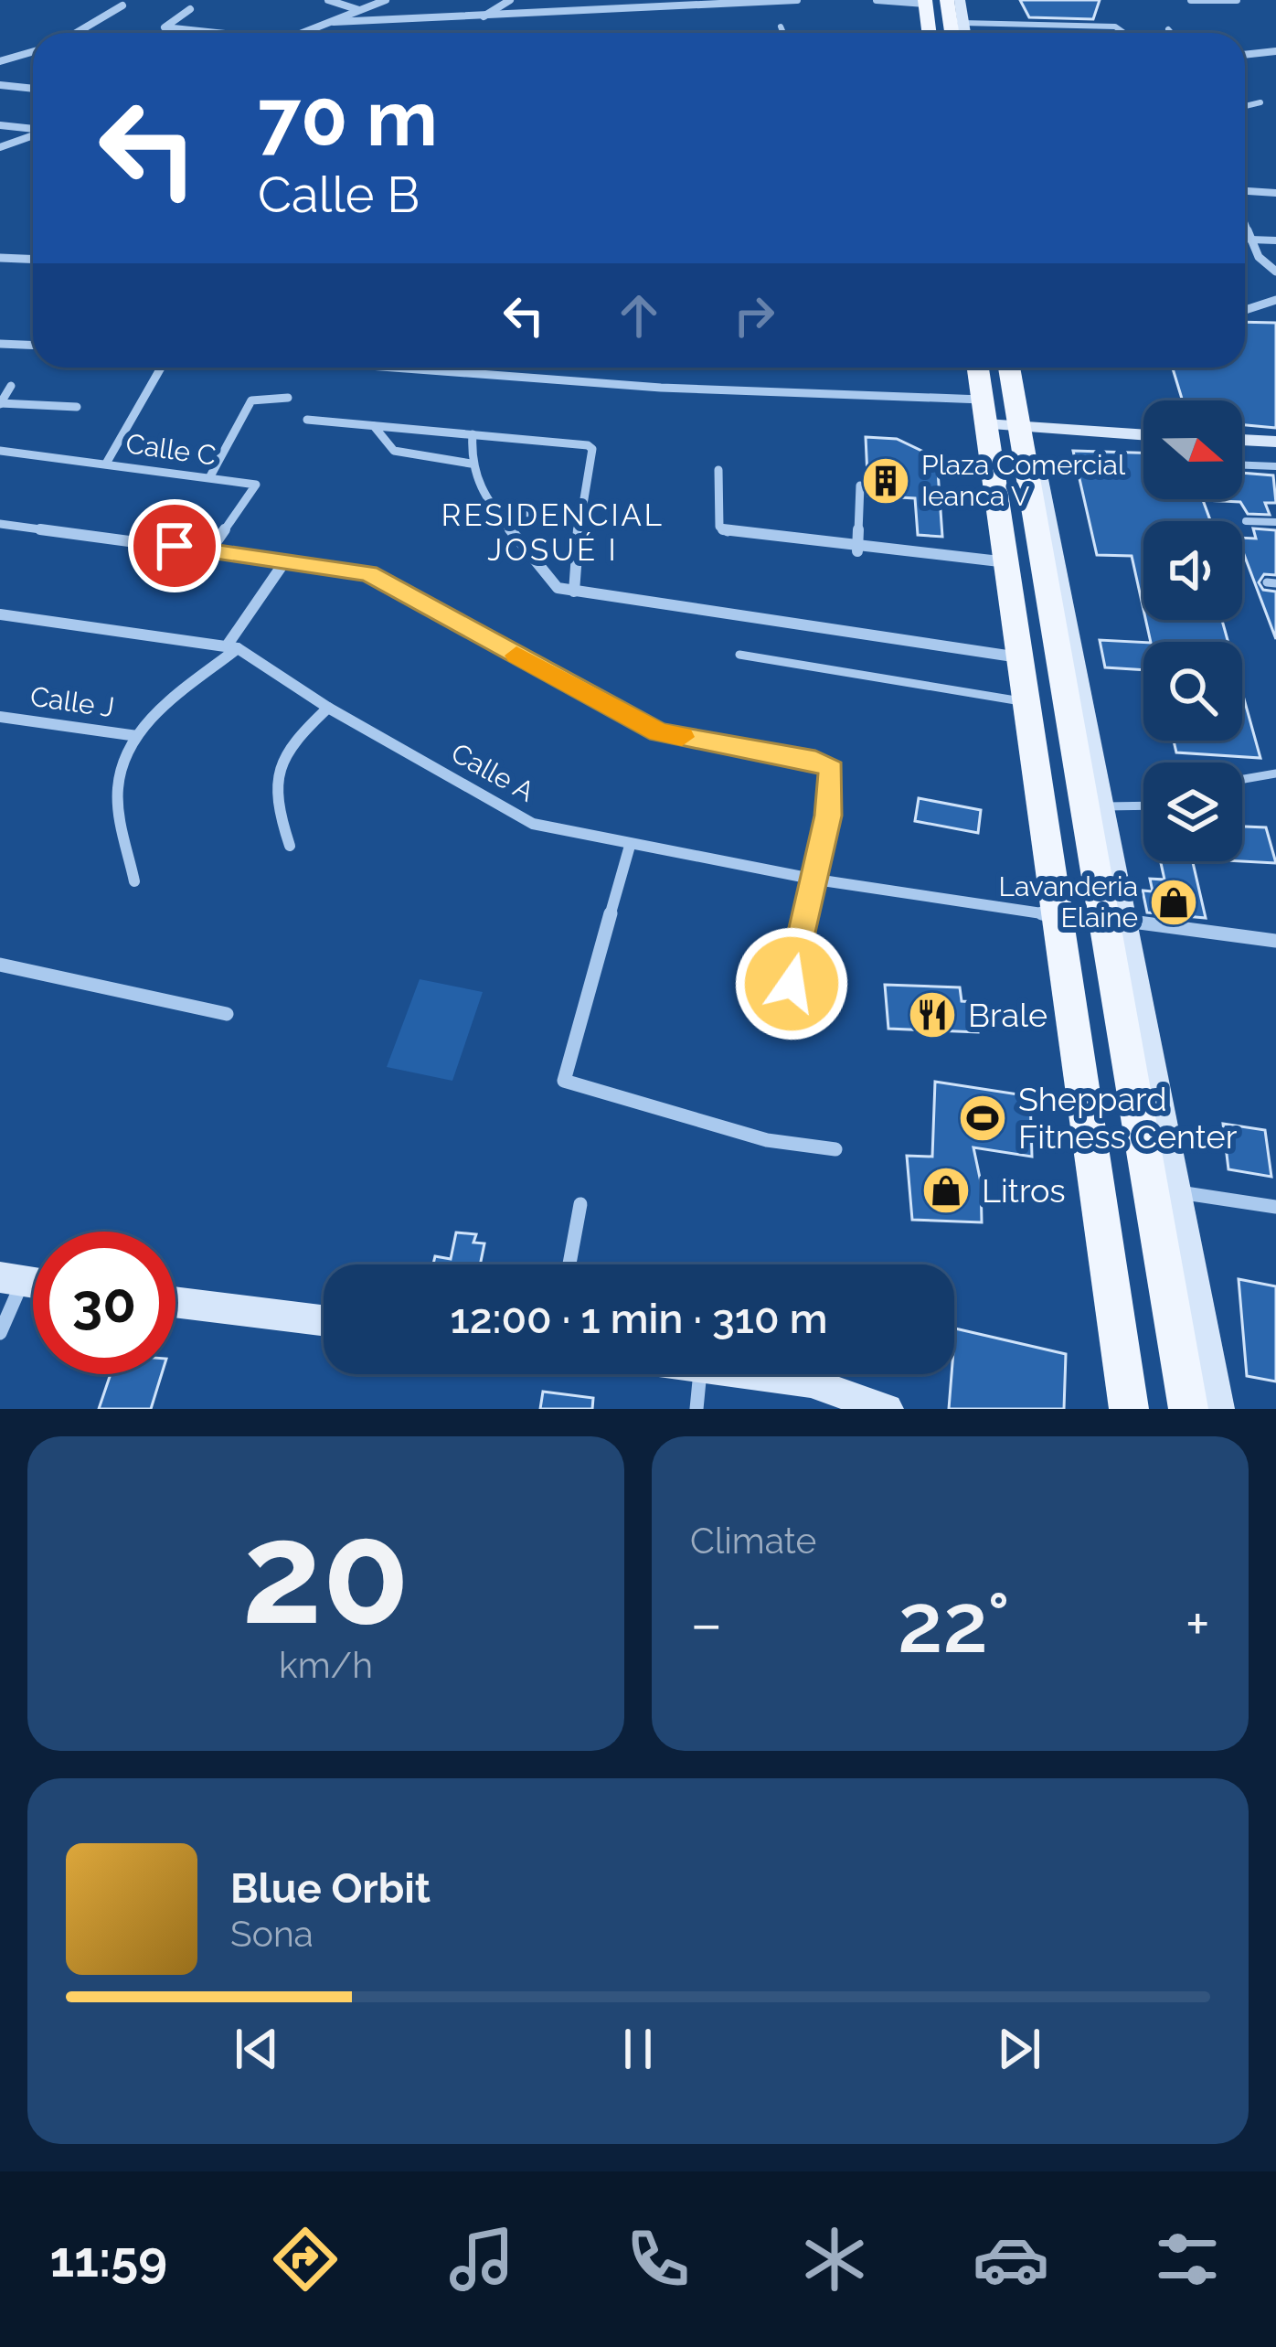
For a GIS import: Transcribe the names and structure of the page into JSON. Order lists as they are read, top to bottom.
{
  "streets": {
    "street": ["Calle C", "Calle J", "Calle A"]
  },
  "districts": ["RESIDENCIAL JOSUÉ I"],
  "places": {
    "building": ["Plaza Comercial Ieanca V"],
    "shop": ["Lavanderia Elaine", "Litros"],
    "restaurant": ["Brale"],
    "sports": ["Sheppard Fitness Center"]
  },
  "north": "right",
  "page": {
    "turn": ["70 m", "Calle B"],
    "limit": "30",
    "trip": "12:00 · 1 min · 310 m",
    "tile": [
      ["20", "km/h"],
      "Climate"
    ],
    "heat": ["−", "22°", "+"],
    "song": ["Blue Orbit", "Sona"],
    "tabs": "11:59"
  }
}
